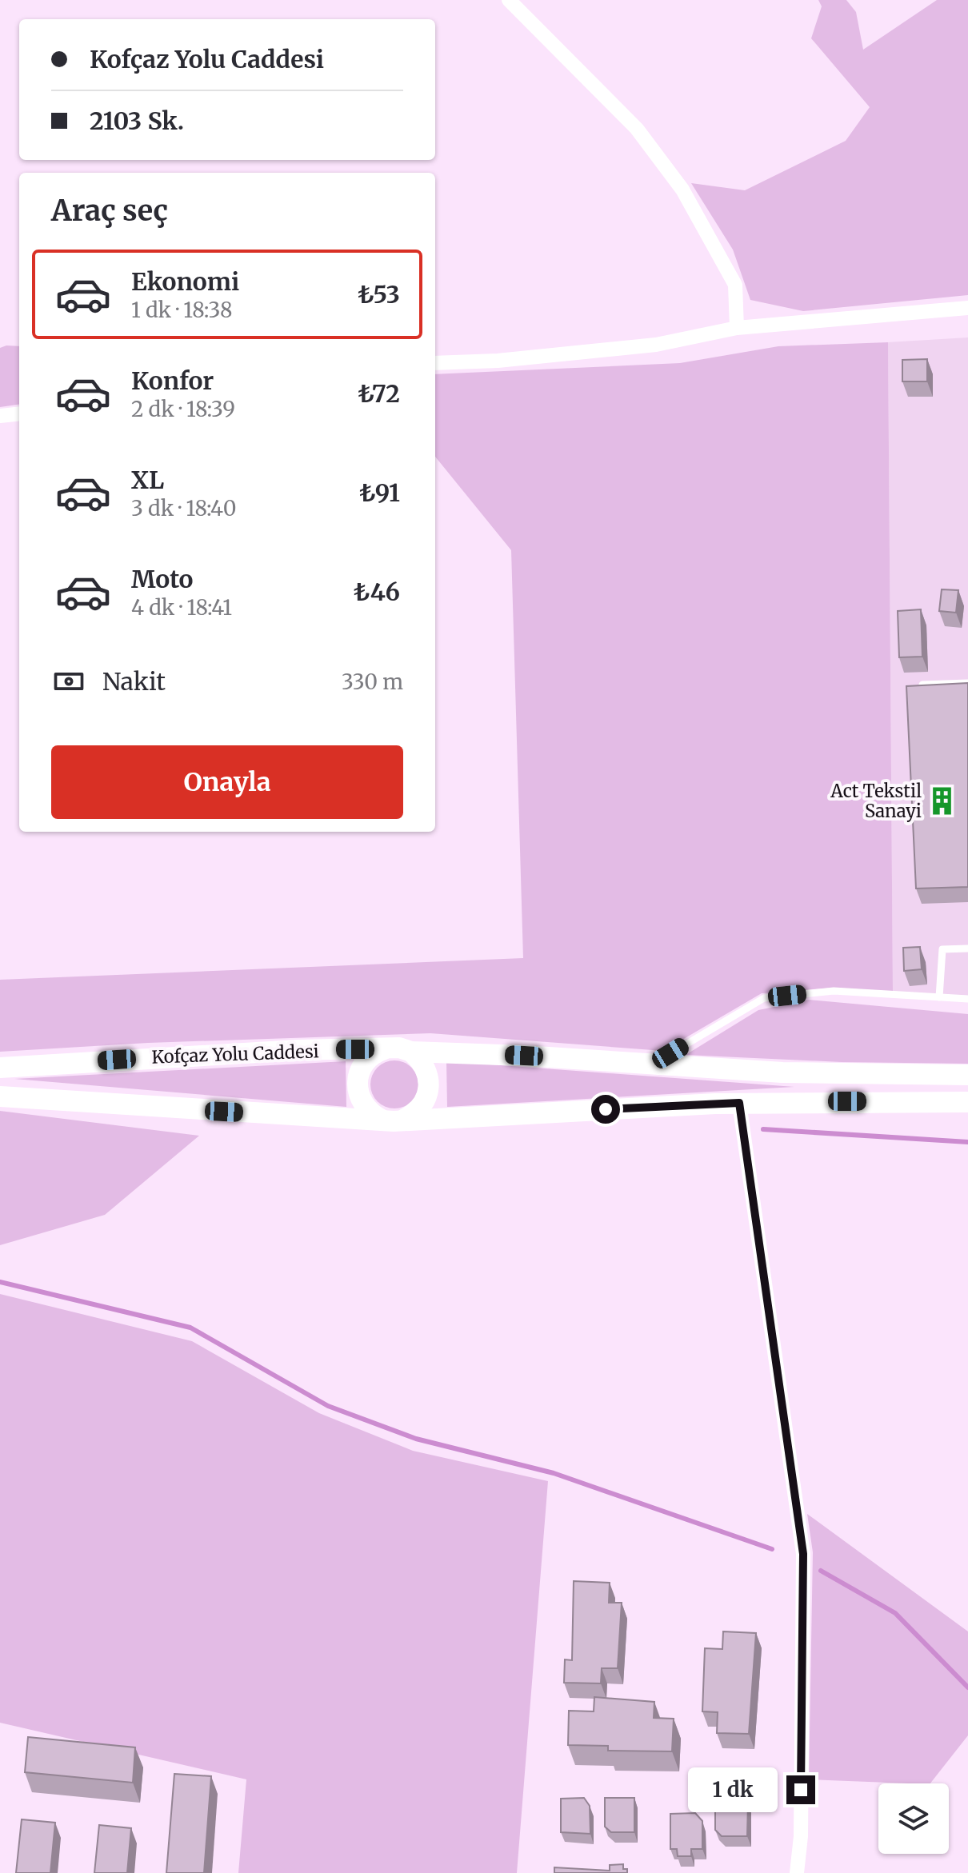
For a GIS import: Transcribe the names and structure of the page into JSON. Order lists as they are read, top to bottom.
{
  "streets": {
    "main road": ["Kofçaz Yolu Caddesi"]
  },
  "places": {
    "building": ["Act Tekstil Sanayi"]
  },
  "page": {
    "banner": ["Kofçaz Yolu Caddesi", "2103 Sk."],
    "heading": "Araç seç",
    "list": [
      {
        "name": "Ekonomi",
        "note": "1 dk · 18:38",
        "value": "₺53"
      },
      {
        "name": "Konfor",
        "note": "2 dk · 18:39",
        "value": "₺72"
      },
      {
        "name": "XL",
        "note": "3 dk · 18:40",
        "value": "₺91"
      },
      {
        "name": "Moto",
        "note": "4 dk · 18:41",
        "value": "₺46"
      }
    ],
    "pay": ["Nakit", "330 m"],
    "buttons": "Onayla",
    "bubble": "1 dk"
  }
}
